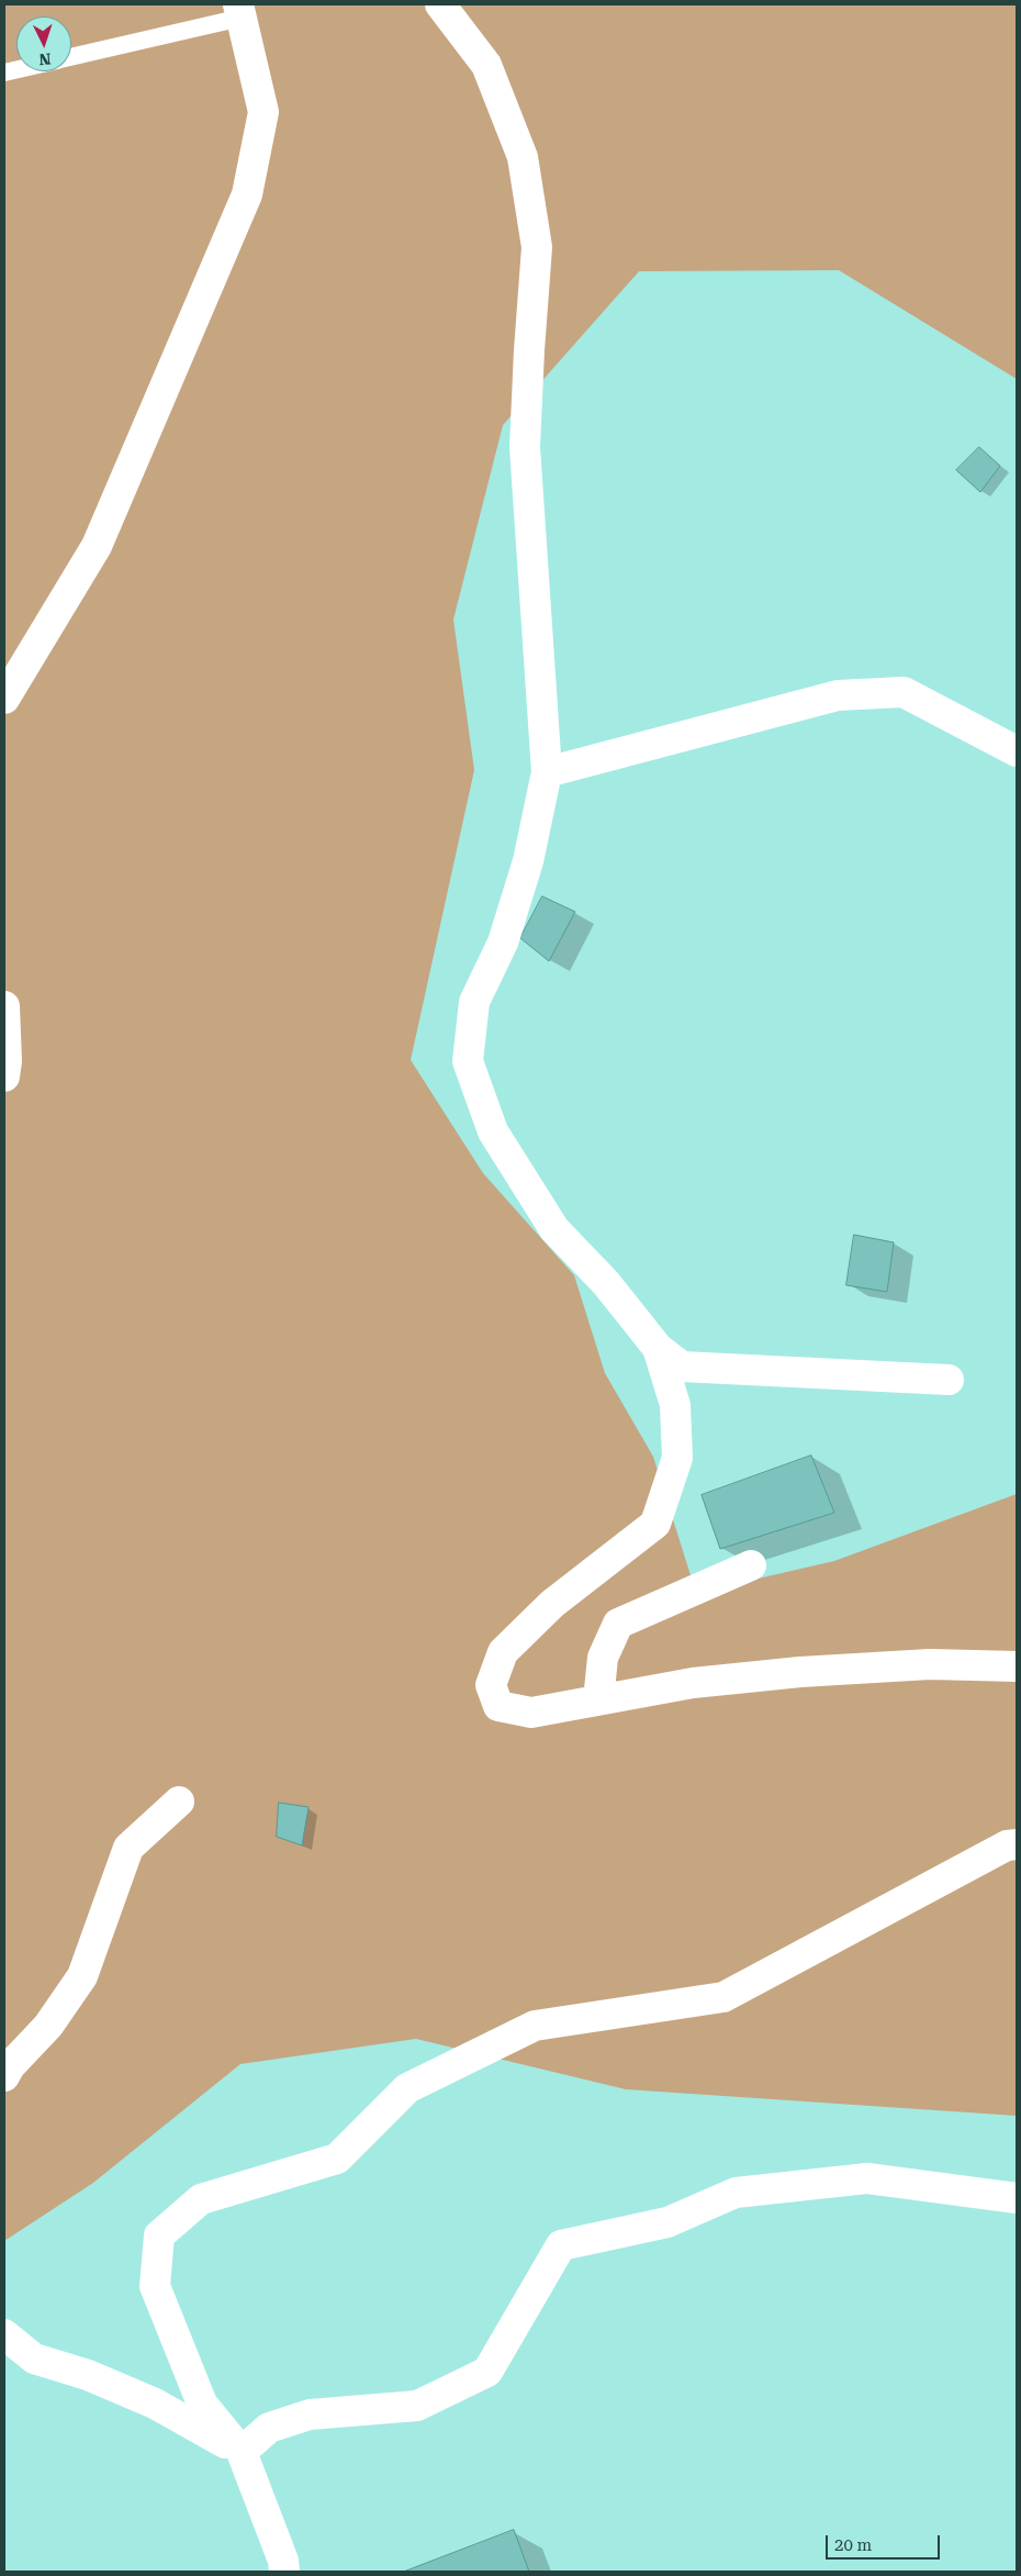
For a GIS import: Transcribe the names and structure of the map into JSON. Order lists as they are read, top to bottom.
{
  "scale_bar": "20 m",
  "north": "bottom"
}
